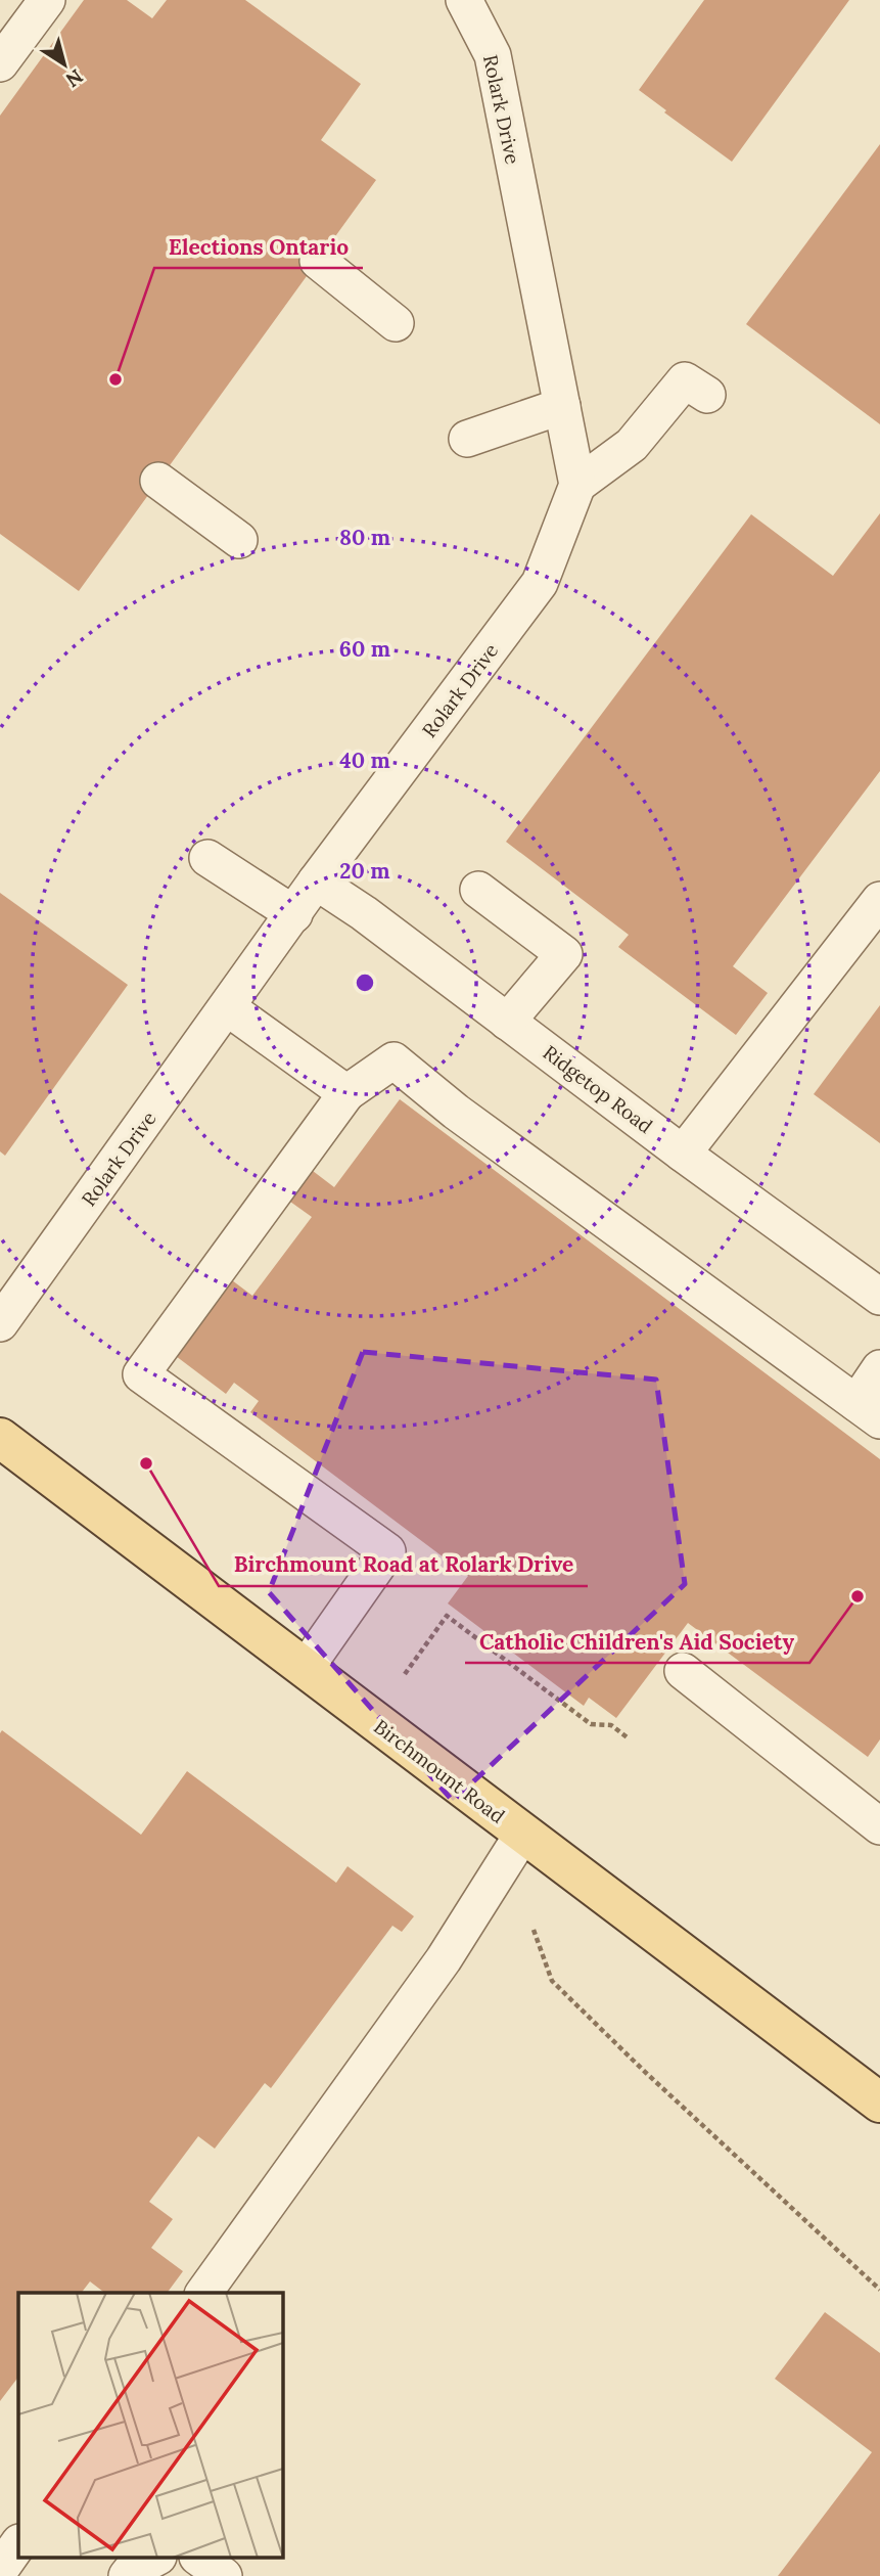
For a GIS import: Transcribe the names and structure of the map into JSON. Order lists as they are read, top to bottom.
{
  "streets": {
    "main road": ["Birchmount Road"],
    "street": ["Rolark Drive", "Ridgetop Road"]
  },
  "crossings": [
    ["Rolark Drive", "Ridgetop Road"]
  ],
  "places": ["Elections Ontario", "Birchmount Road at Rolark Drive", "Catholic Children's Aid Society"],
  "north": "bottom right",
  "rings": [
    "80 m",
    "60 m",
    "40 m",
    "20 m"
  ]
}
